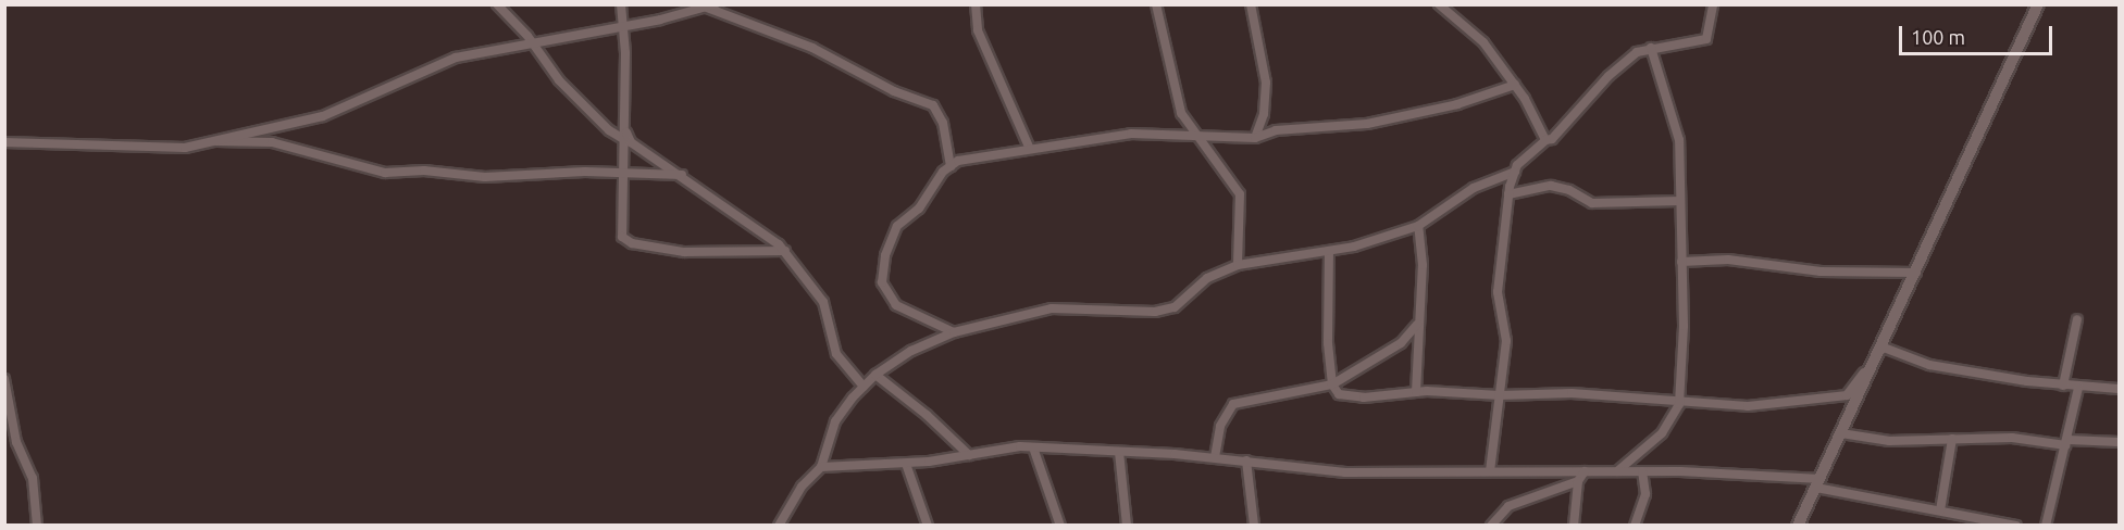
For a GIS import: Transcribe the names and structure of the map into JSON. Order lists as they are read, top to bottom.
{
  "scale_bar": "100 m"
}
